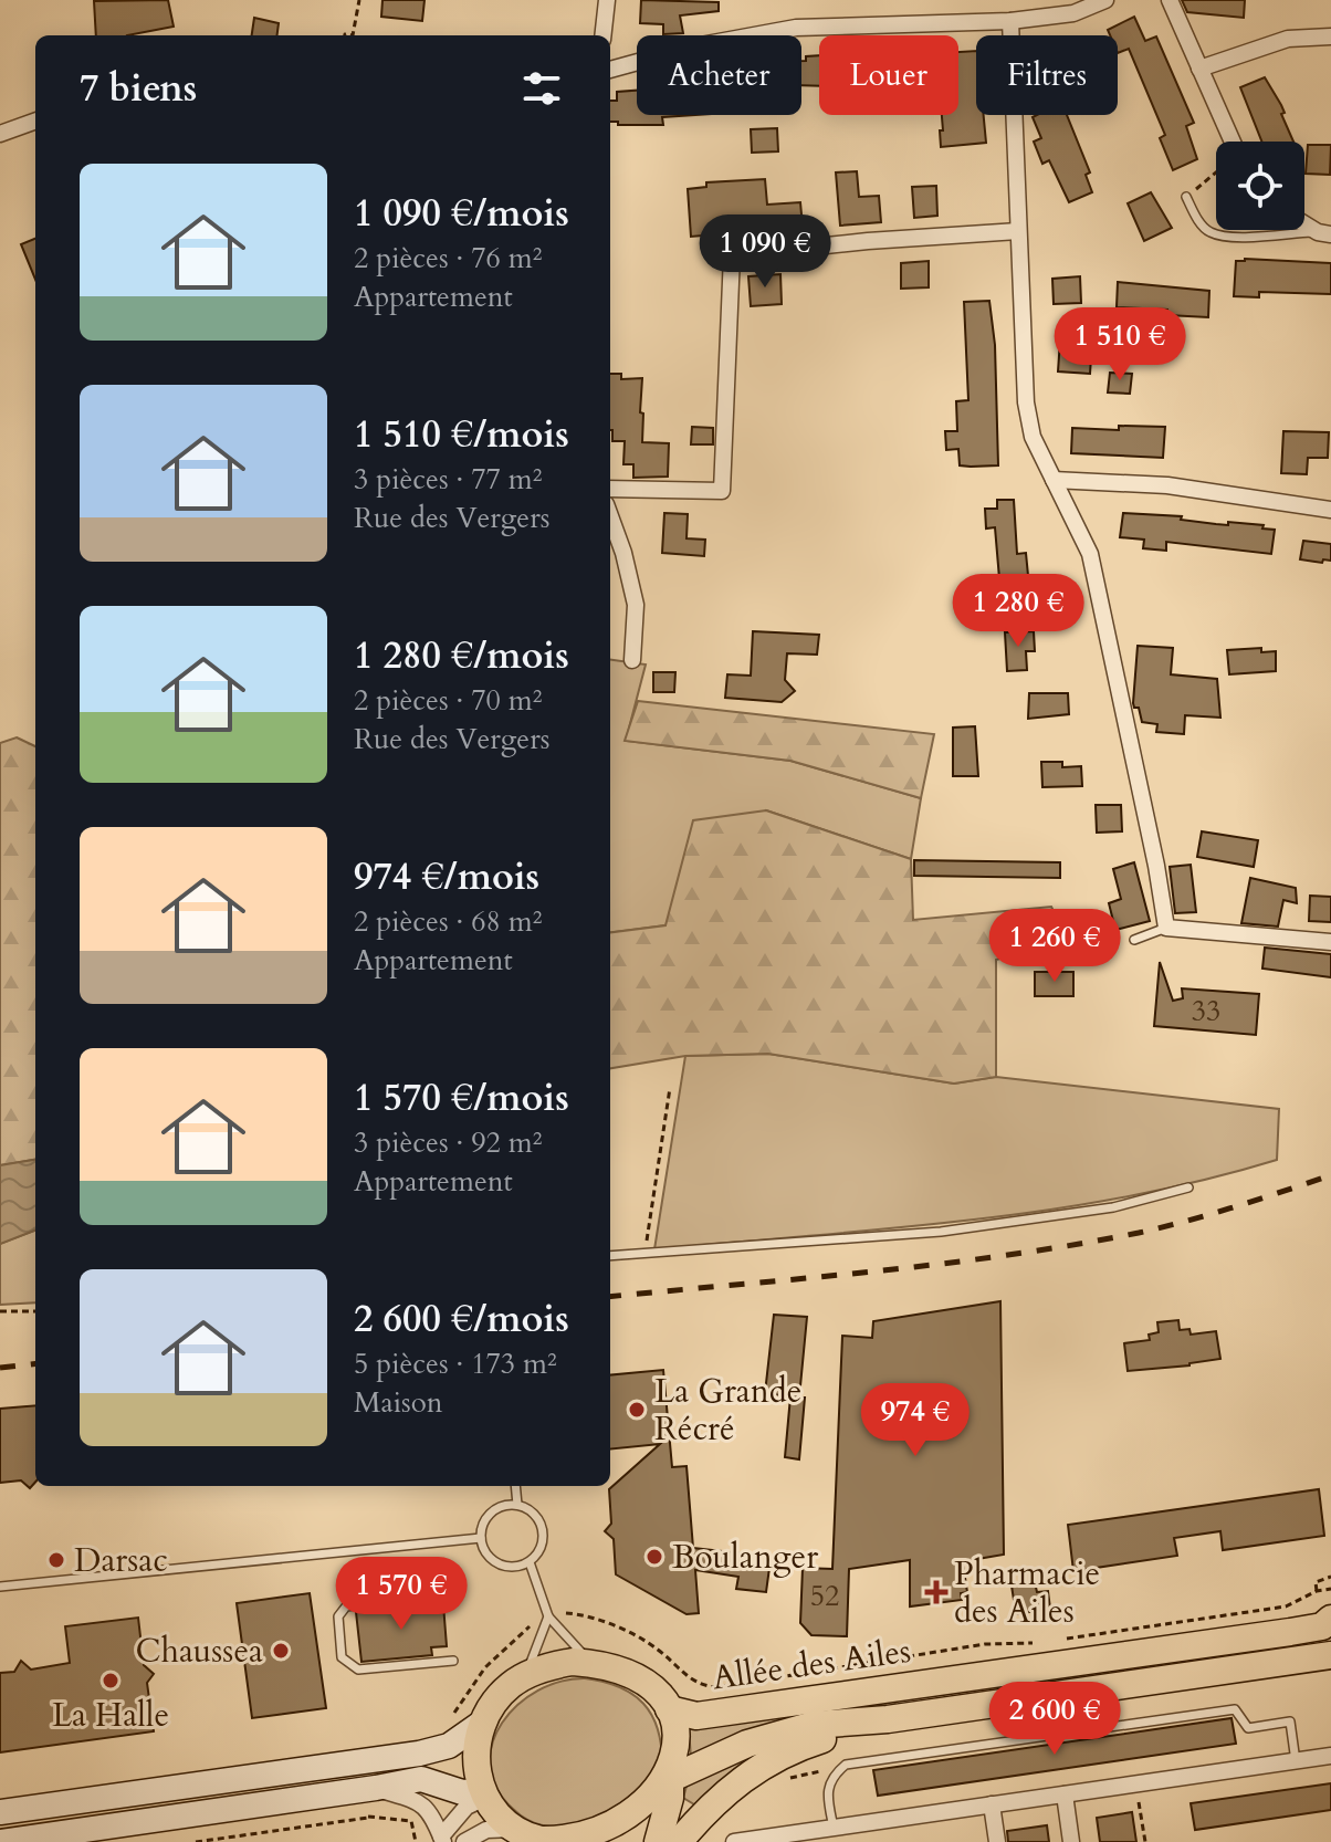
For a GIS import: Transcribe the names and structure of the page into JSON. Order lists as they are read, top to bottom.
{
  "streets": {
    "main road": ["Allée des Ailes"]
  },
  "places": {
    "other": [
      "La Grande Récré",
      "Boulanger",
      "Darsac",
      "Chaussea",
      "La Halle"
    ],
    "health": ["Pharmacie des Ailes"]
  },
  "house_numbers": ["33", "52"],
  "page": {
    "chip": ["Acheter", "Louer", "Filtres"],
    "heading": "7 biens",
    "list": [
      {
        "name": "1 090 €/mois",
        "note": "2 pièces · 76 m² · Appartement"
      },
      {
        "name": "1 510 €/mois",
        "note": "3 pièces · 77 m² · Rue des Vergers"
      },
      {
        "name": "1 280 €/mois",
        "note": "2 pièces · 70 m² · Rue des Vergers"
      },
      {
        "name": "974 €/mois",
        "note": "2 pièces · 68 m² · Appartement"
      },
      {
        "name": "1 570 €/mois",
        "note": "3 pièces · 92 m² · Appartement"
      },
      {
        "name": "2 600 €/mois",
        "note": "5 pièces · 173 m² · Maison"
      }
    ],
    "price": [
      "1 090 €",
      "1 510 €",
      "1 280 €",
      "1 260 €",
      "974 €",
      "1 570 €",
      "2 600 €"
    ]
  }
}
